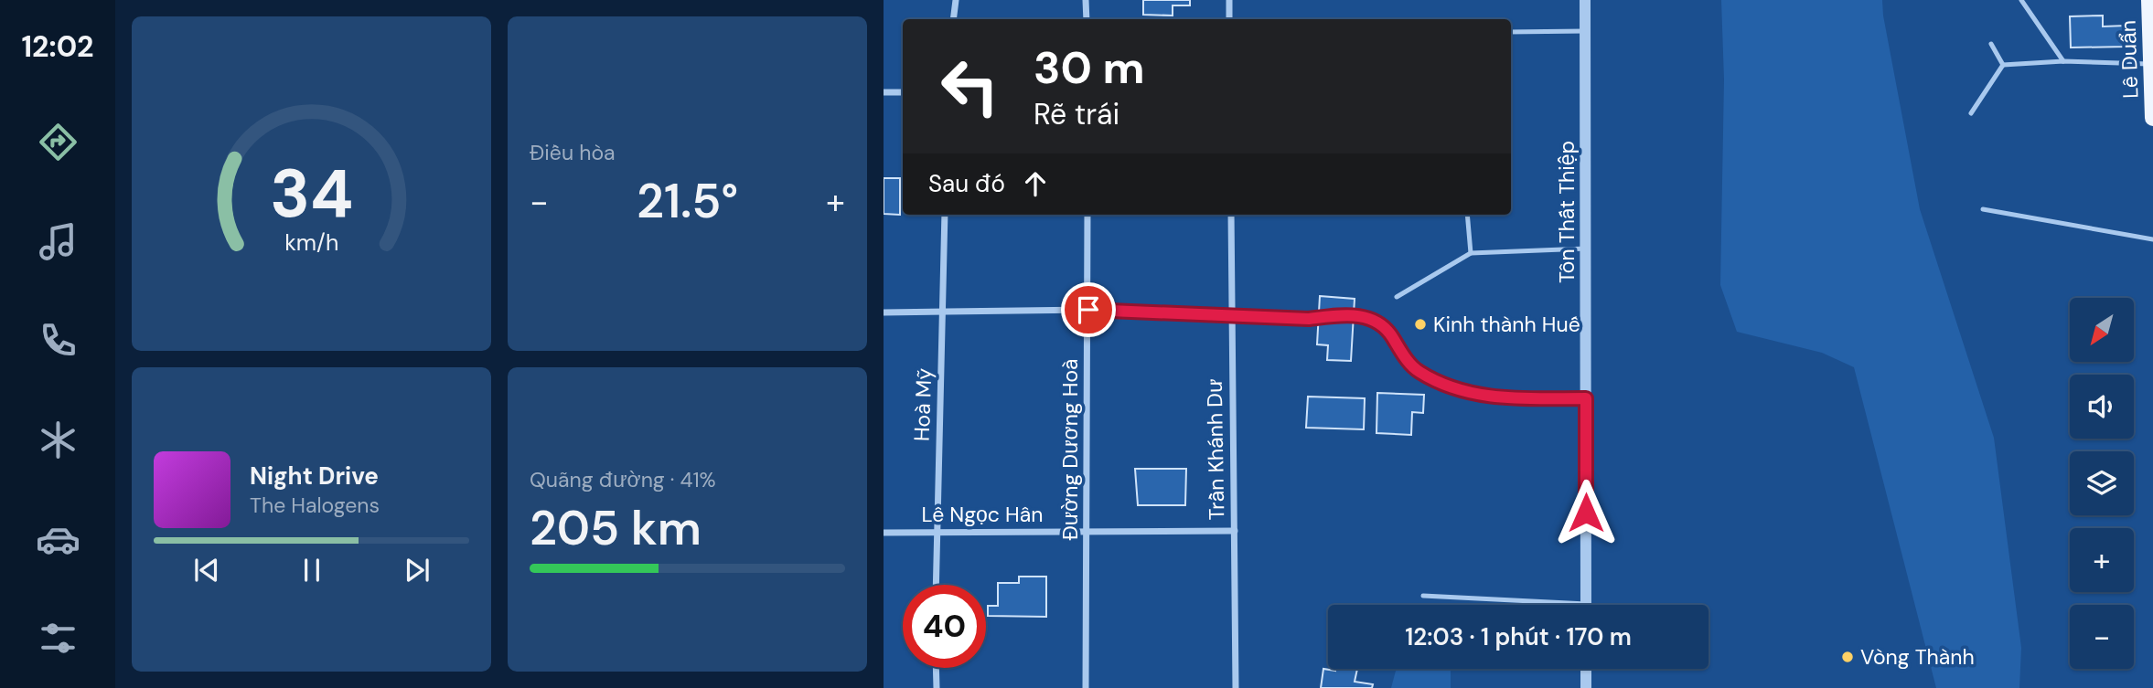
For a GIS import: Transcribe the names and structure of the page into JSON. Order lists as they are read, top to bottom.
{
  "streets": {
    "main road": ["Lê Duẩn"],
    "street": [
      "Tôn Thất Thiệp",
      "Hoà Mỹ",
      "Đường Dương Hoà",
      "Trần Khánh Dư",
      "Lê Ngọc Hân"
    ]
  },
  "crossings": [
    ["Hoà Mỹ", "Lê Ngọc Hân"],
    ["Đường Dương Hoà", "Lê Ngọc Hân"],
    ["Trần Khánh Dư", "Lê Ngọc Hân"]
  ],
  "places": ["Kinh thành Huế", "Vòng Thành"],
  "north": "bottom left",
  "page": {
    "tabs": "12:02",
    "tile": [
      "Điều hòa",
      ["Quãng đường · 41%", "205 km"]
    ],
    "turn": ["30 m", "Rẽ trái"],
    "then": "Sau đó",
    "heat": ["−", "21.5°", "+"],
    "map_buttons": ["+", "−"],
    "song": ["Night Drive", "The Halogens"],
    "limit": "40",
    "trip": "12:03 · 1 phút · 170 m",
    "gauge": ["34", "km/h"]
  }
}
